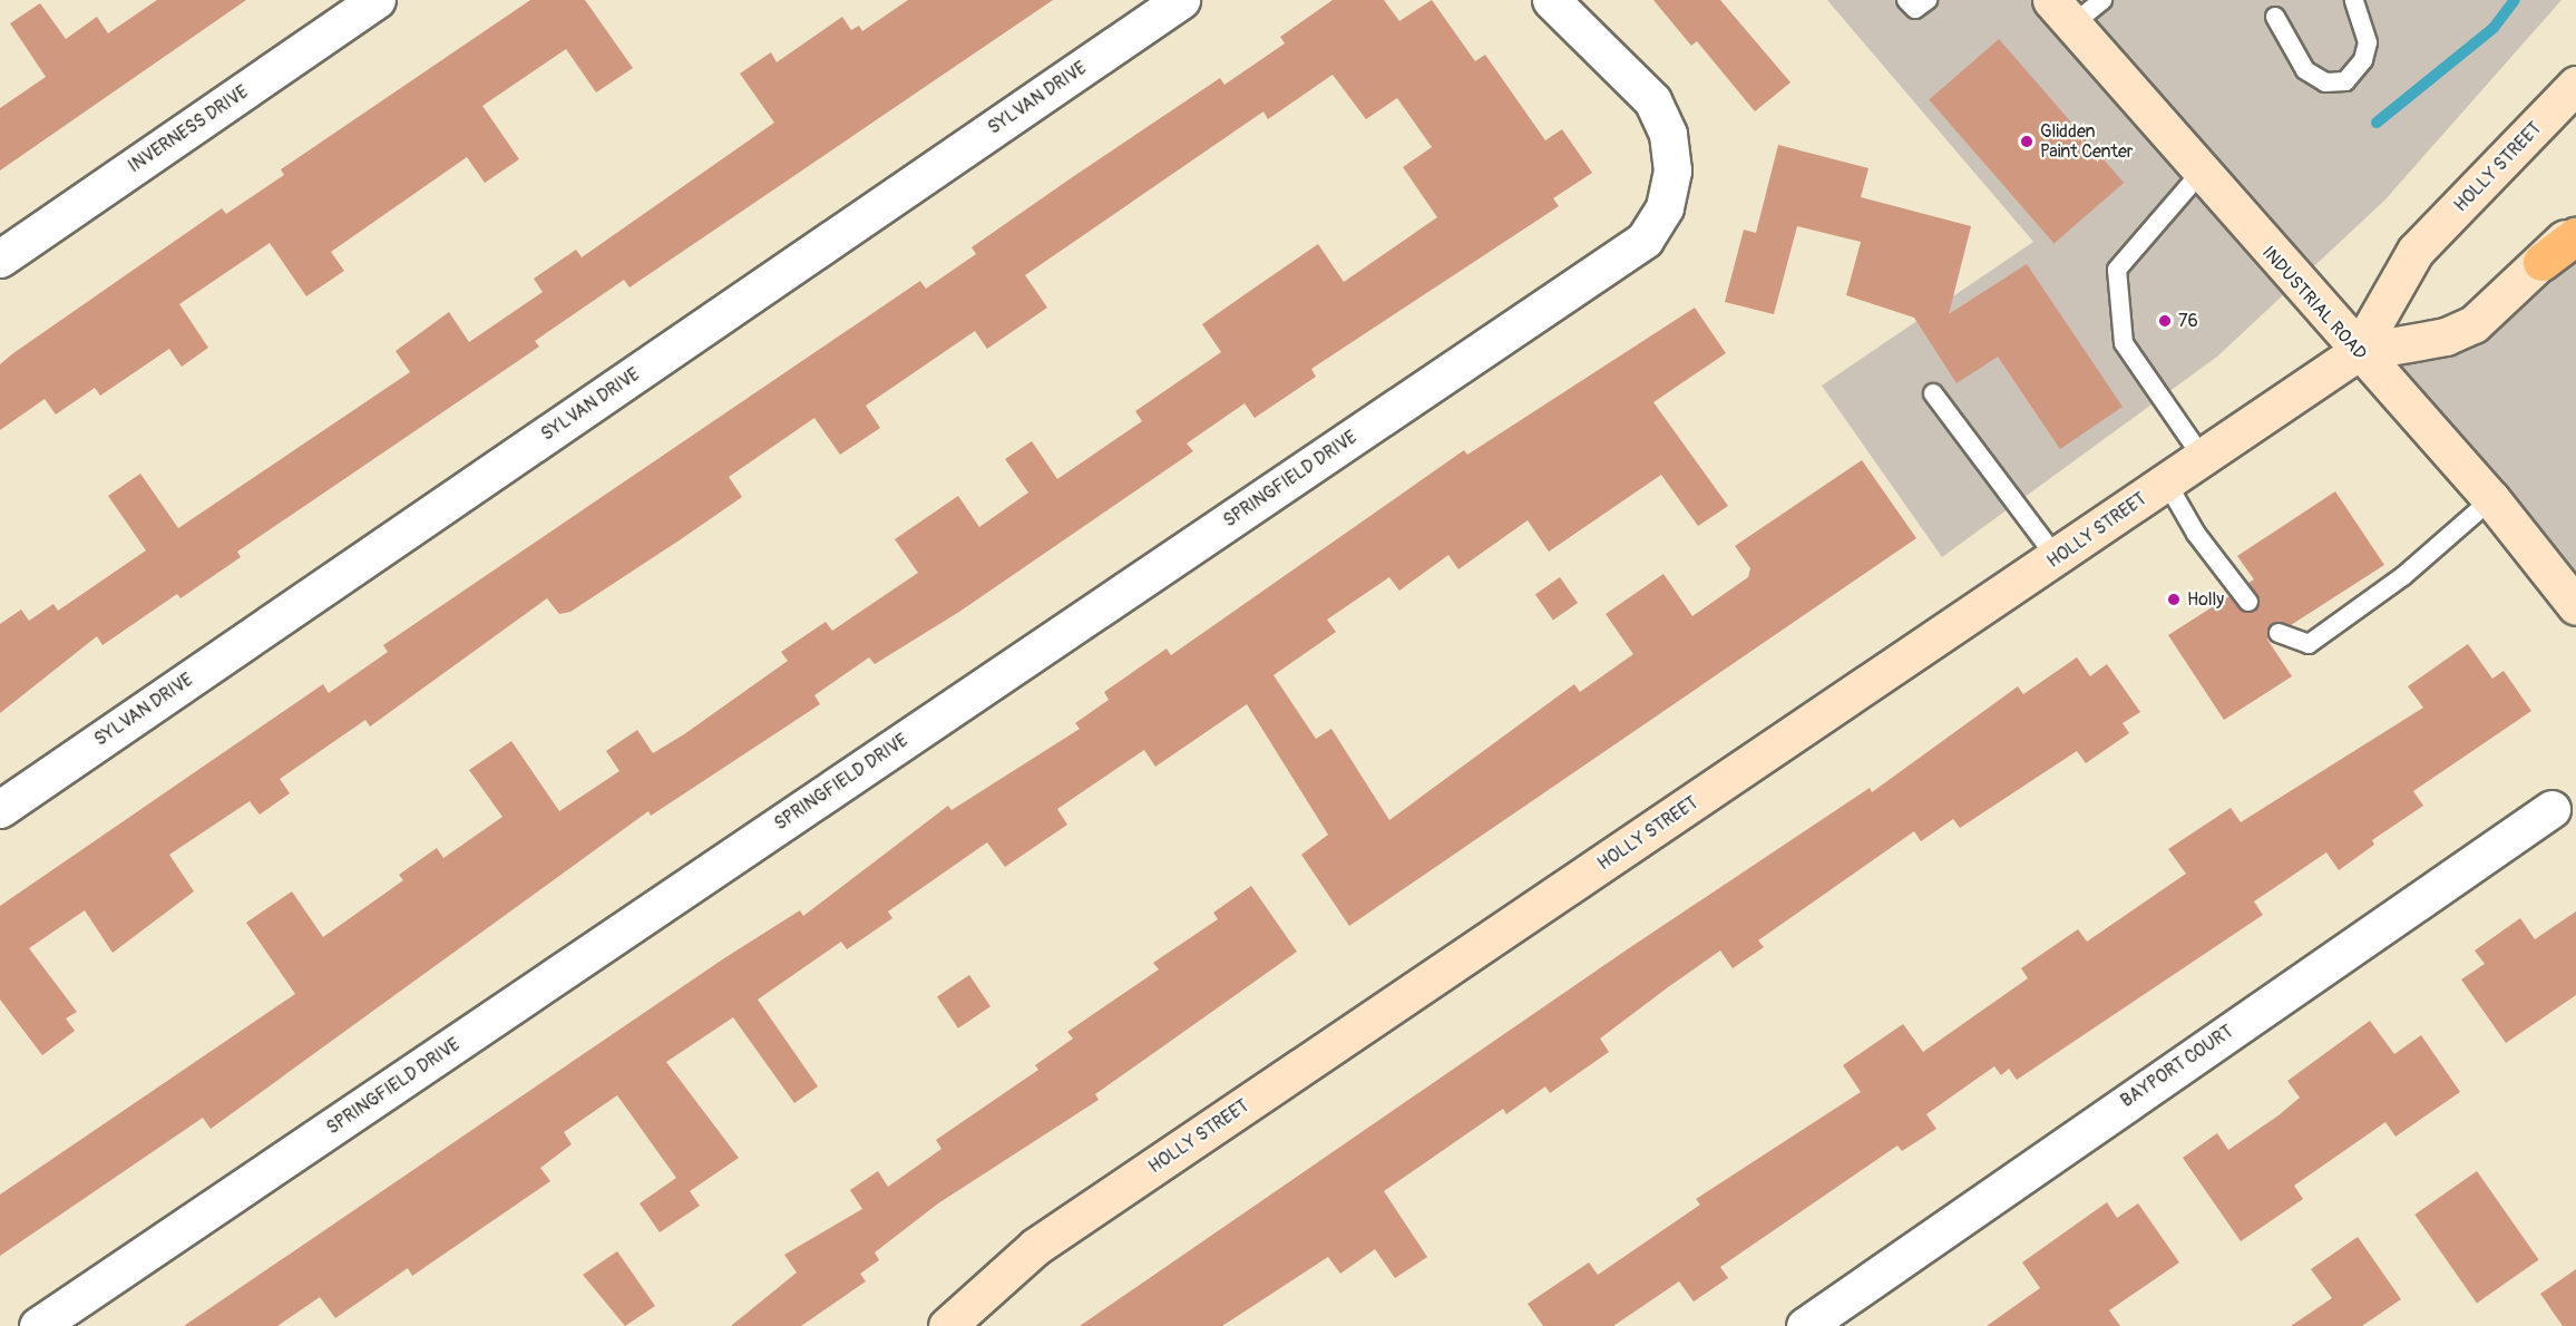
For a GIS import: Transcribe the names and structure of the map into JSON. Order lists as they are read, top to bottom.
{
  "streets": {
    "main road": ["HOLLY STREET", "INDUSTRIAL ROAD"],
    "street": [
      "SYLVAN DRIVE",
      "INVERNESS DRIVE",
      "SPRINGFIELD DRIVE",
      "BAYPORT COURT"
    ]
  },
  "crossings": [
    ["HOLLY STREET", "INDUSTRIAL ROAD"]
  ],
  "places": ["Glidden Paint Center", "76", "Holly"]
}
